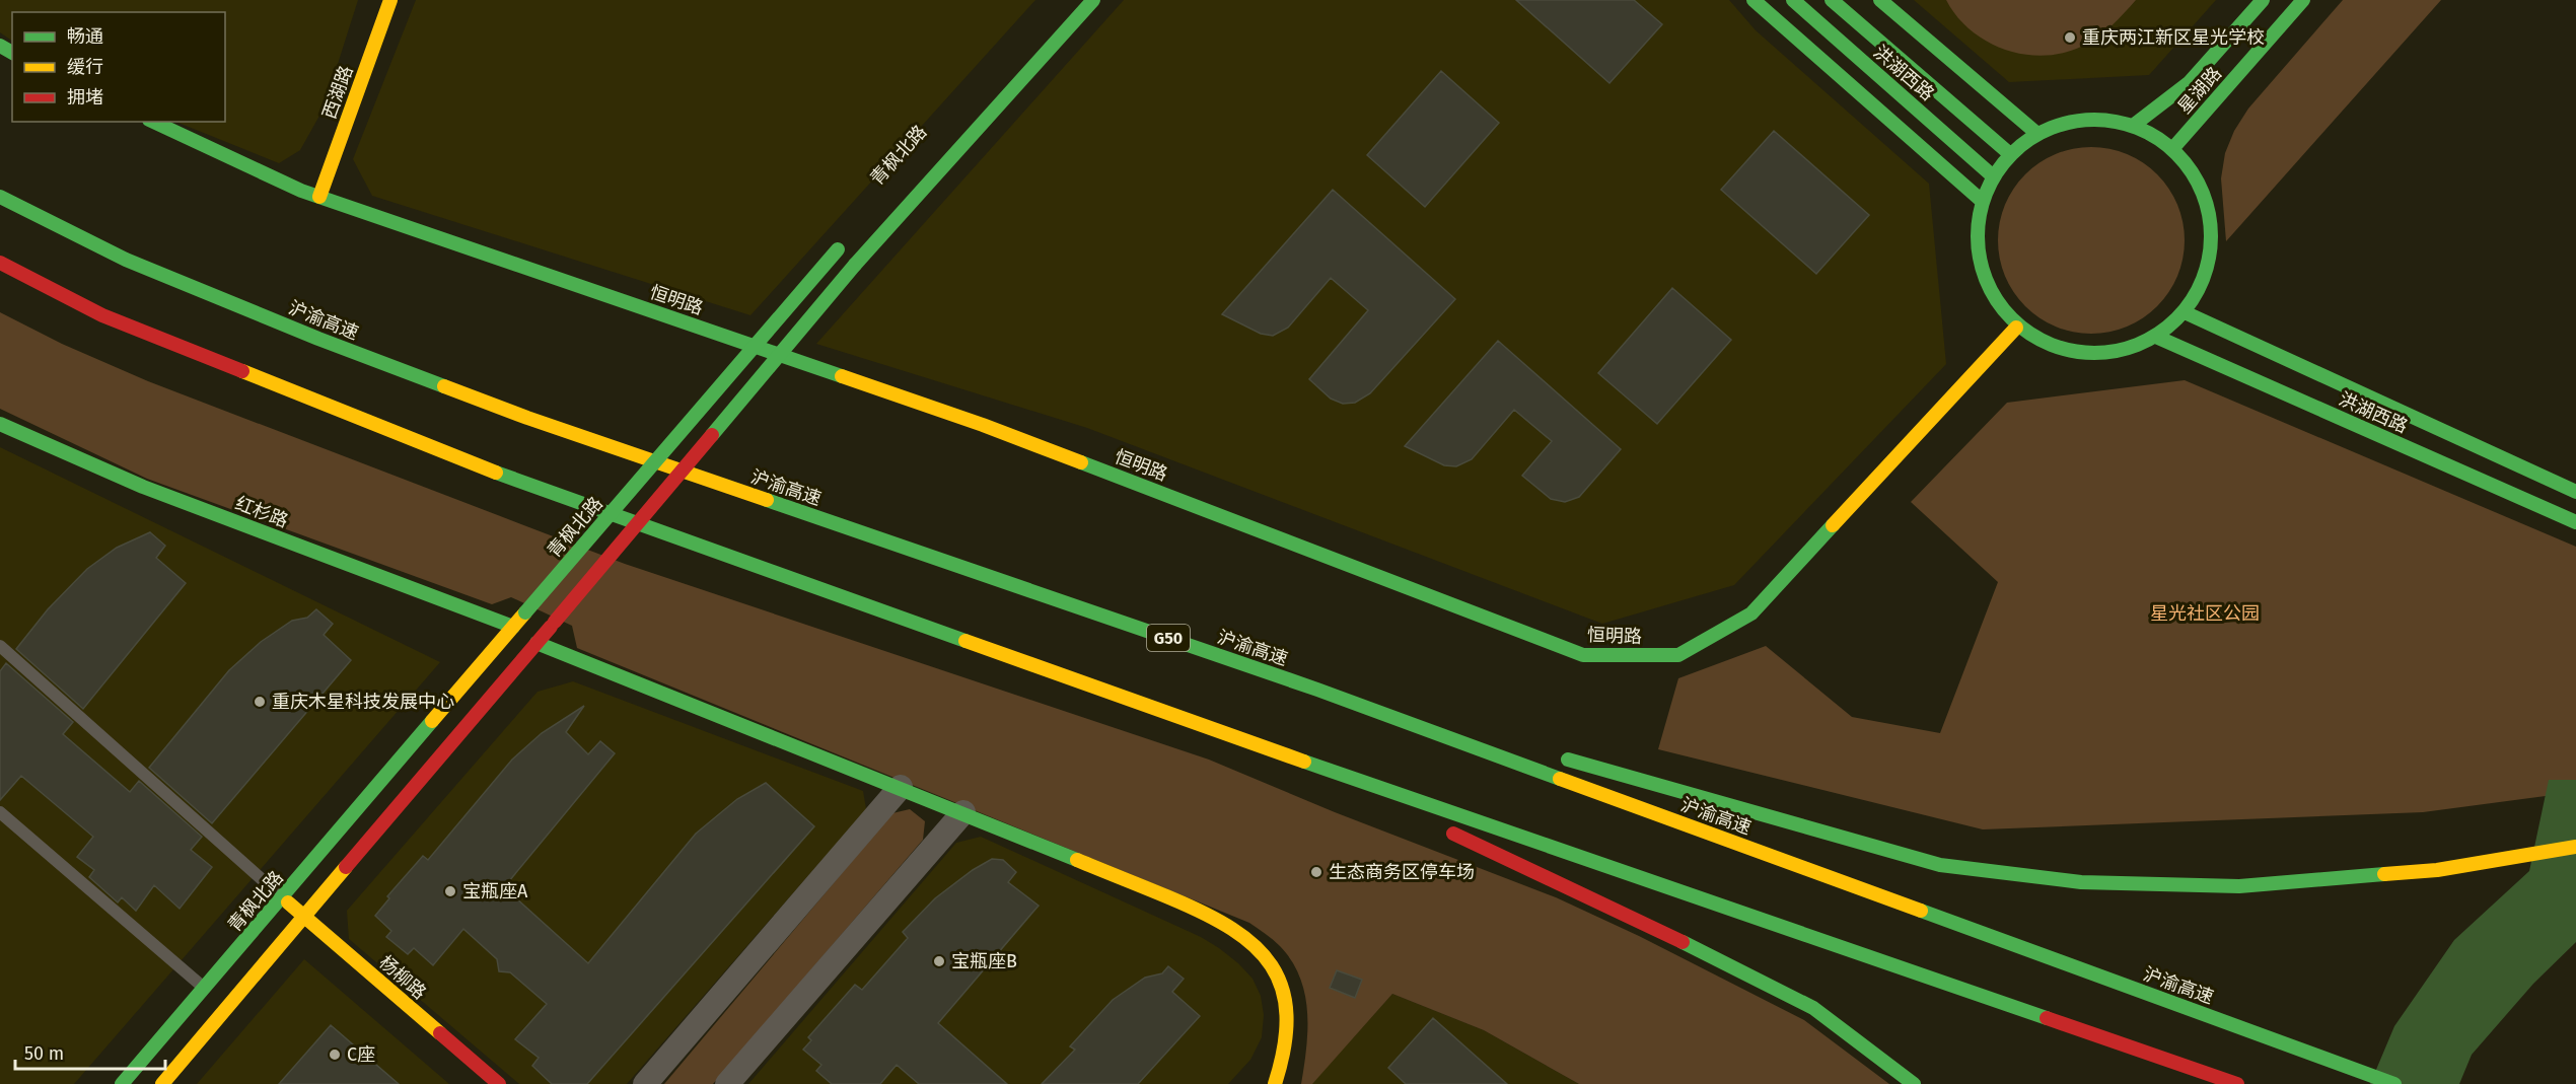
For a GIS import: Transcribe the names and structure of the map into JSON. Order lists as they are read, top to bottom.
{
  "streets": {
    "main road": [
      "洪湖西路",
      "星湖路",
      "西湖路",
      "青枫北路",
      "恒明路",
      "沪渝高速",
      "红杉路",
      "G50",
      "杨柳路"
    ]
  },
  "crossings": [
    ["西湖路", "恒明路"],
    ["青枫北路", "红杉路"],
    ["青枫北路", "杨柳路"]
  ],
  "parks": ["星光社区公园"],
  "places": [
    "重庆两江新区星光学校",
    "重庆木星科技发展中心",
    "生态商务区停车场",
    "宝瓶座A",
    "宝瓶座B",
    "C座"
  ],
  "legend": ["畅通", "缓行", "拥堵"],
  "scale_bar": "50 m"
}
